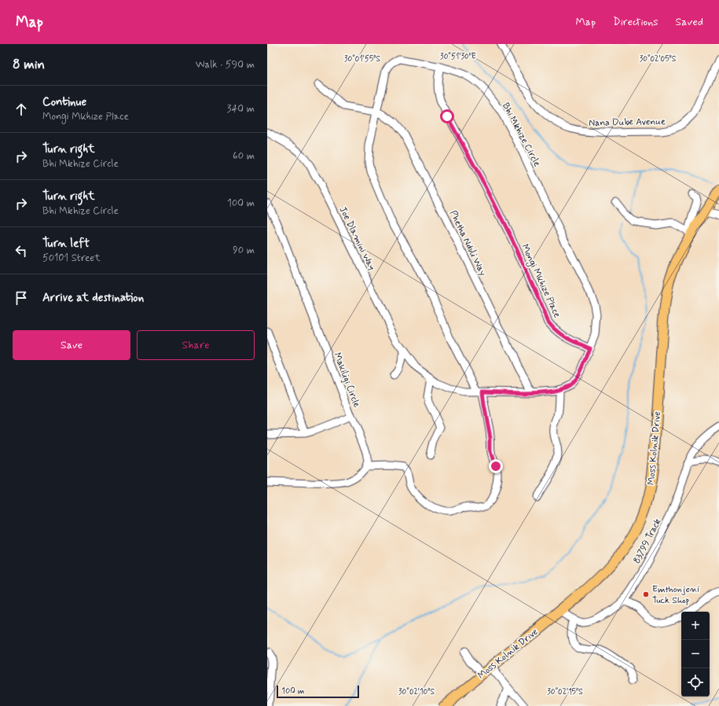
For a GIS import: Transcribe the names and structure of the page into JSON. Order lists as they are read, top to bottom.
{
  "streets": {
    "main road": ["Moss Kolnik Drive"],
    "street": [
      "Nana Dube Avenue",
      "Bhi Mkhize Circle",
      "Joe Dlamini Way",
      "Phetha Nduli Way",
      "Mongi Mkhize Place",
      "Makiligi Circle",
      "83799 Track"
    ]
  },
  "crossings": [
    ["Bhi Mkhize Circle", "Joe Dlamini Way"],
    ["Bhi Mkhize Circle", "Phetha Nduli Way"],
    ["Bhi Mkhize Circle", "Mongi Mkhize Place"],
    ["Moss Kolnik Drive", "83799 Track"]
  ],
  "places": ["Emthonjeni Tuck Shop"],
  "scale_bar": "100 m",
  "page": {
    "header": "Map",
    "nav": ["Map", "Directions", "Saved"],
    "heading": ["8 min", "Walk · 590 m"],
    "list": [
      ["Continue", "Mongi Mkhize Place", "340 m"],
      ["Turn right", "Bhi Mkhize Circle", "60 m"],
      ["Turn right", "Bhi Mkhize Circle", "100 m"],
      ["Turn left", "50101 Street", "90 m"],
      "Arrive at destination"
    ],
    "buttons": ["Save", "Share"],
    "map_buttons": ["+", "−"],
    "scale": "100 m"
  },
  "coordinates": [
    "30°51'30\"E",
    "30°01'55\"S",
    "30°02'05\"S",
    "30°02'10\"S",
    "30°02'15\"S"
  ]
}
